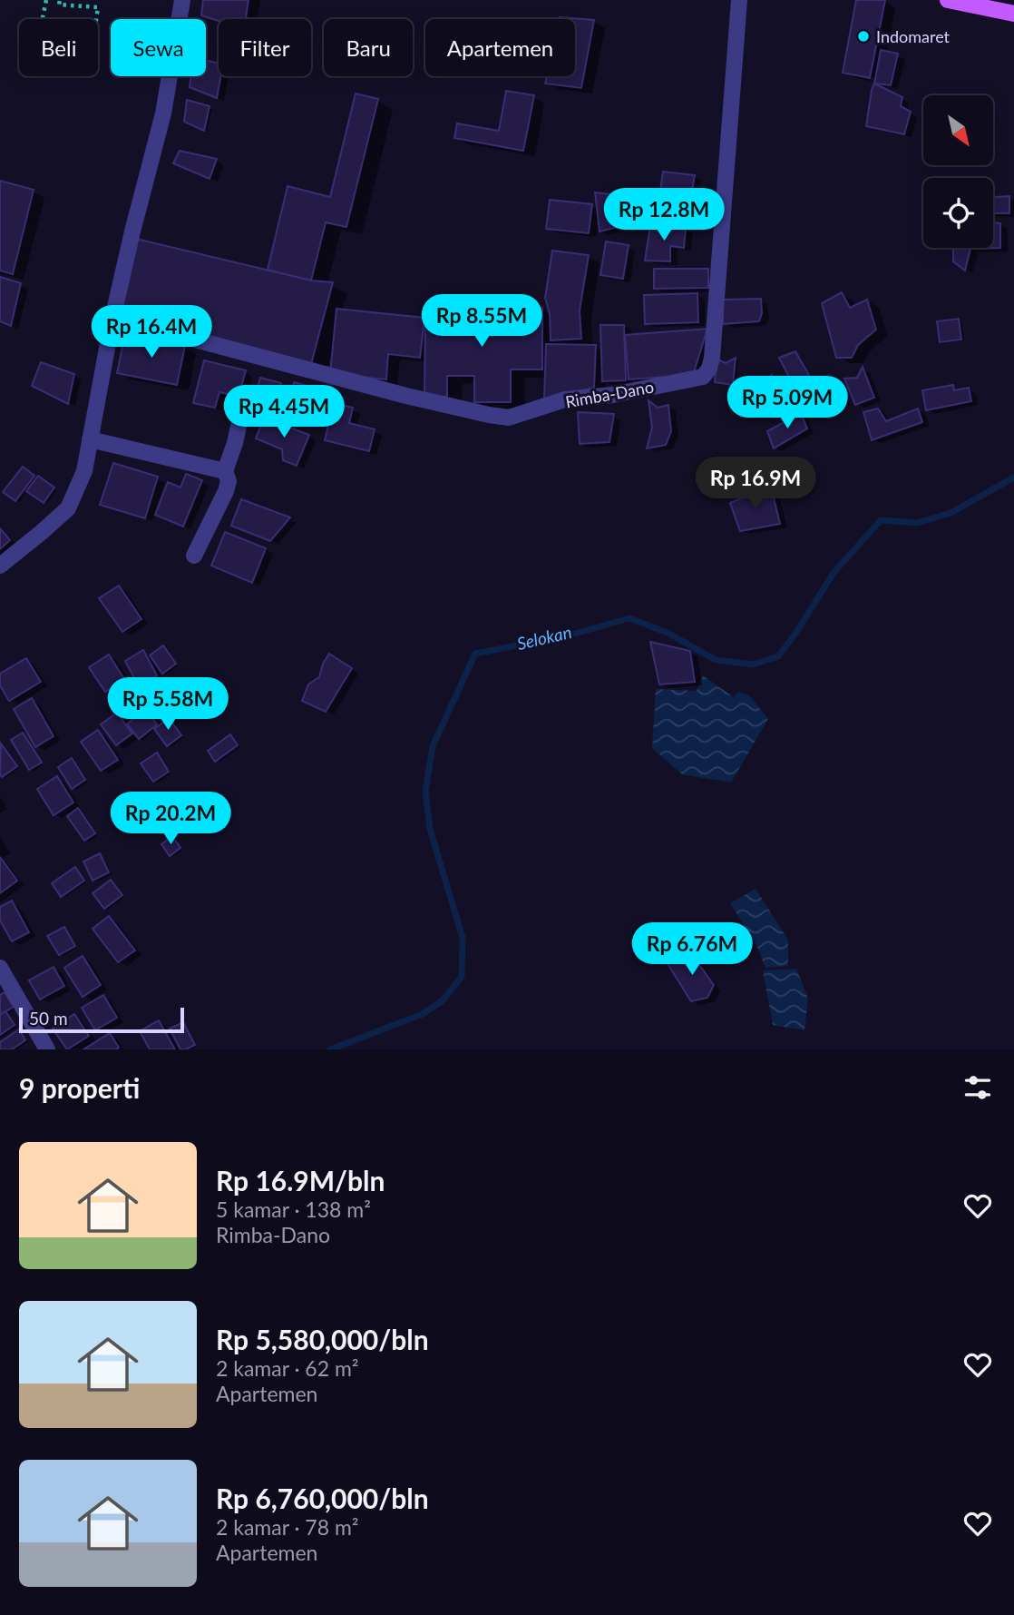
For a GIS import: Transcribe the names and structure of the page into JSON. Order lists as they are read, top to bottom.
{
  "streets": {
    "street": ["Rimba-Dano"]
  },
  "water": ["Selokan"],
  "places": ["Indomaret"],
  "scale_bar": "50 m",
  "north": "bottom right",
  "page": {
    "chip": [
      "Beli",
      "Sewa",
      "Filter",
      "Baru",
      "Apartemen"
    ],
    "price": [
      "Rp 12.8M",
      "Rp 8.55M",
      "Rp 16.4M",
      "Rp 5.09M",
      "Rp 4.45M",
      "Rp 16.9M",
      "Rp 5.58M",
      "Rp 20.2M",
      "Rp 6.76M"
    ],
    "scale": "50 m",
    "heading": "9 properti",
    "list": [
      {
        "name": "Rp 16.9M/bln",
        "note": "5 kamar · 138 m² · Rimba-Dano"
      },
      {
        "name": "Rp 5,580,000/bln",
        "note": "2 kamar · 62 m² · Apartemen"
      },
      {
        "name": "Rp 6,760,000/bln",
        "note": "2 kamar · 78 m² · Apartemen"
      }
    ]
  }
}
